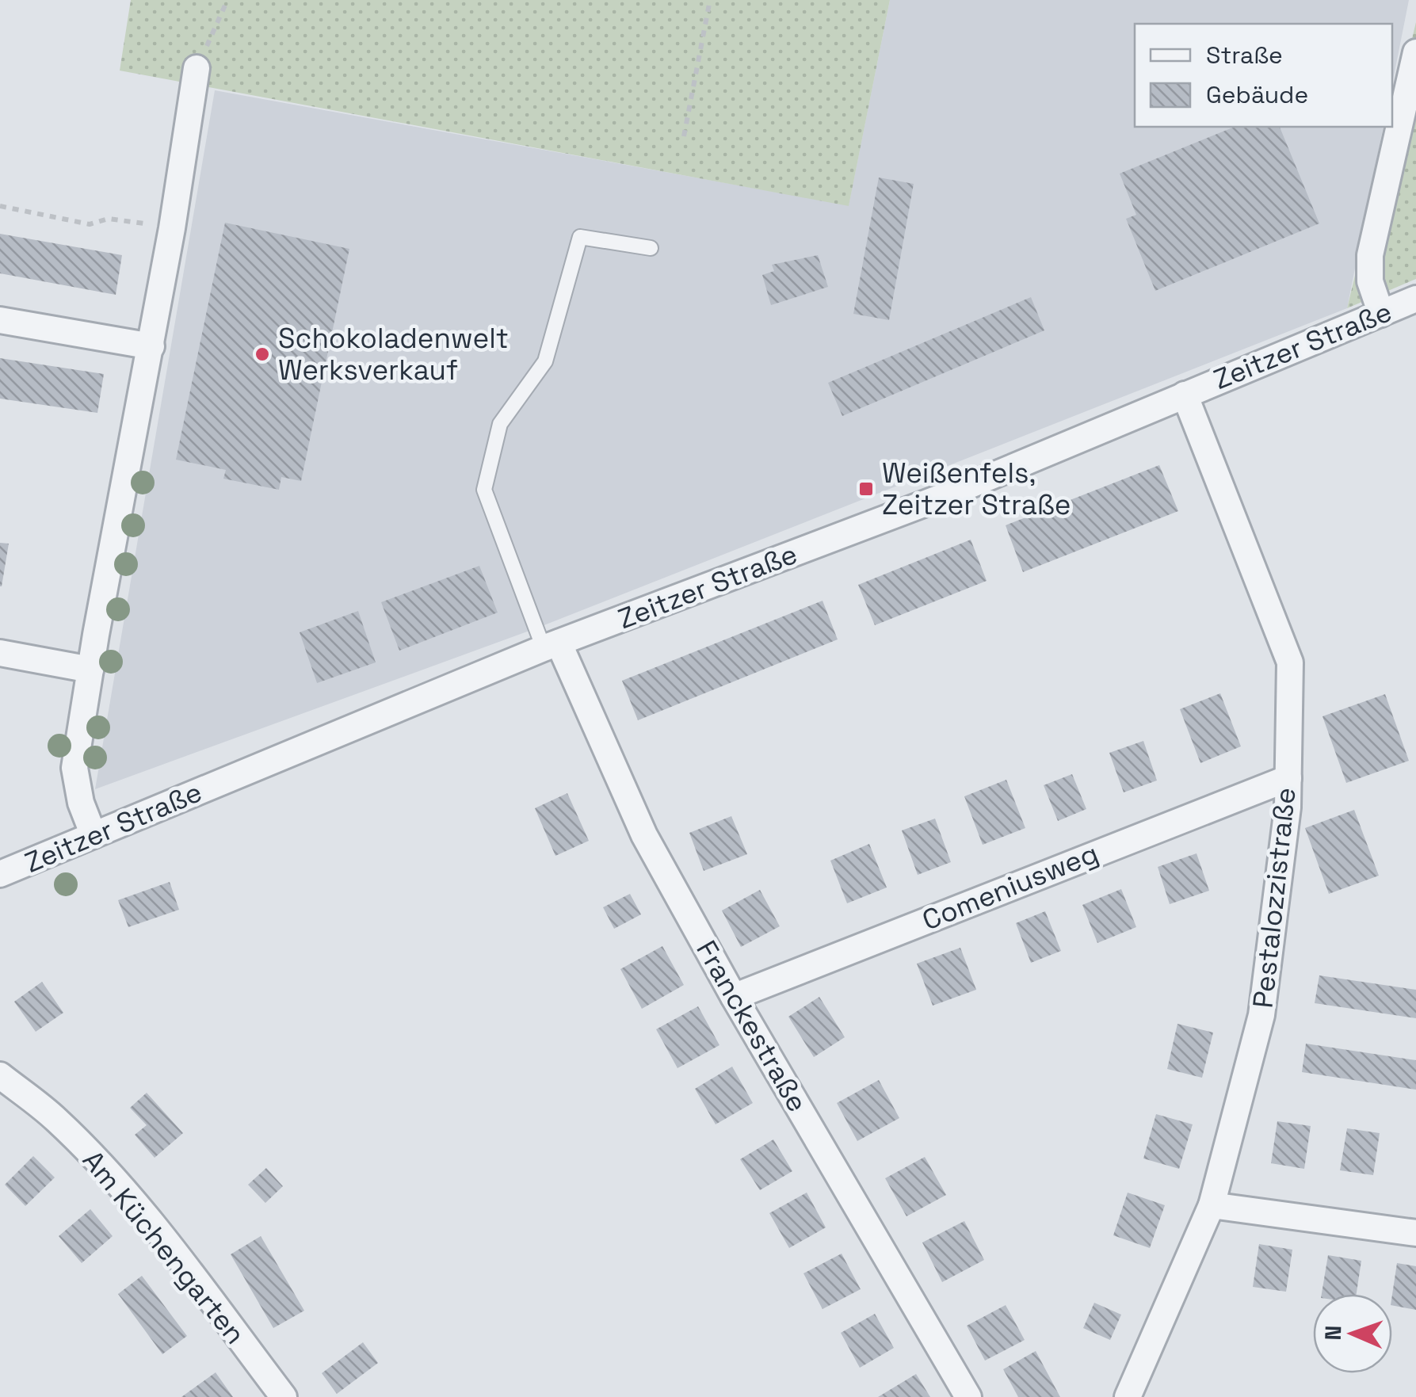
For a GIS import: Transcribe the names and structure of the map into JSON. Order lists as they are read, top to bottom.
{
  "streets": {
    "street": [
      "Zeitzer Straße",
      "Comeniusweg",
      "Pestalozzistraße",
      "Franckestraße",
      "Am Küchengarten"
    ]
  },
  "crossings": [
    ["Zeitzer Straße", "Pestalozzistraße"],
    ["Zeitzer Straße", "Franckestraße"],
    ["Comeniusweg", "Pestalozzistraße"],
    ["Comeniusweg", "Franckestraße"]
  ],
  "places": {
    "other": ["Schokoladenwelt Werksverkauf"],
    "transit": ["Weißenfels, Zeitzer Straße"]
  },
  "legend": ["Straße", "Gebäude"],
  "north": "left"
}
